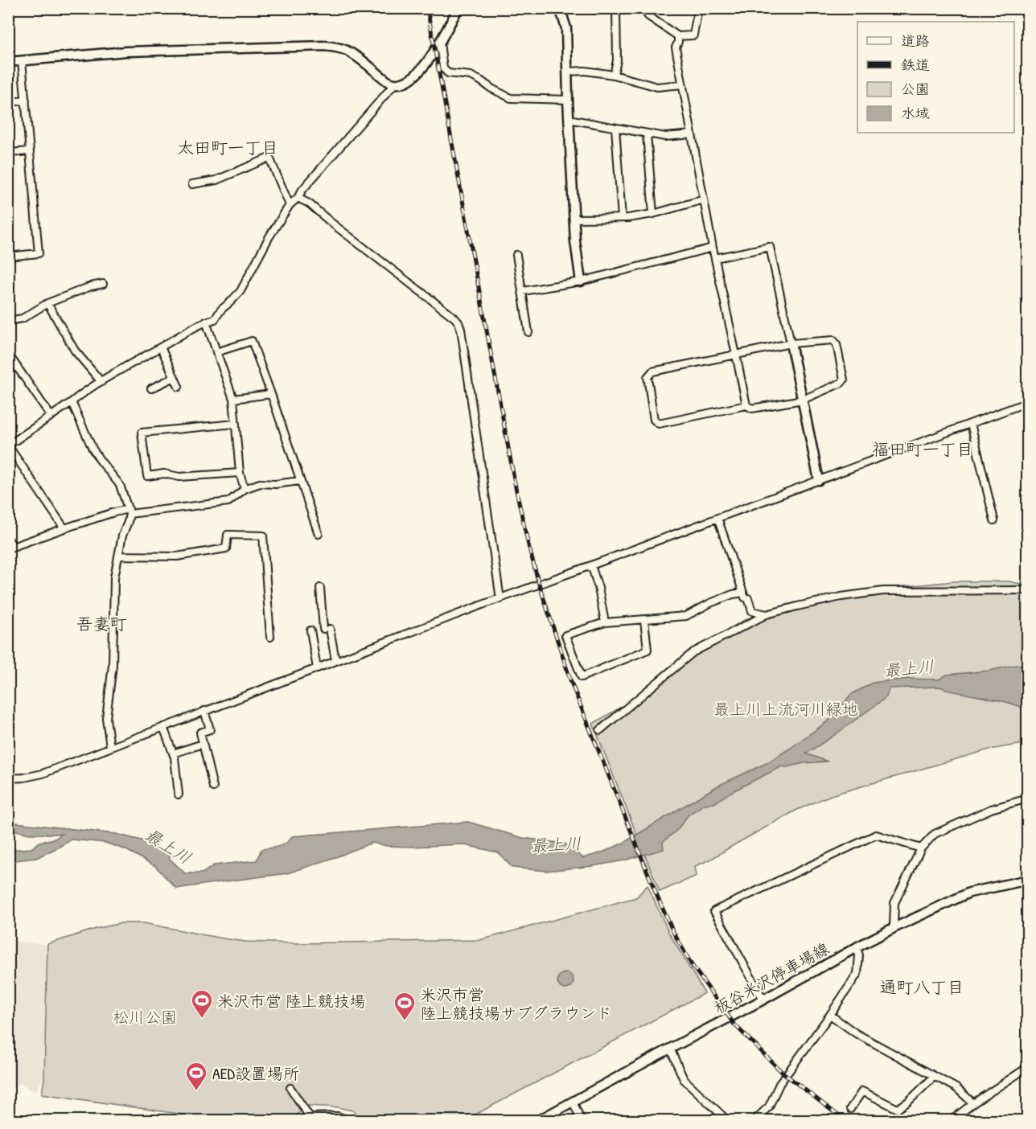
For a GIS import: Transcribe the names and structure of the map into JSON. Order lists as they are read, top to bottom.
{
  "streets": {
    "street": ["板谷米沢停車場線"]
  },
  "districts": [
    "太田町一丁目",
    "福田町一丁目",
    "吾妻町",
    "通町八丁目"
  ],
  "water": ["最上川"],
  "parks": ["最上川上流河川緑地", "松川公園"],
  "places": {
    "sports": ["米沢市営 陸上競技場", "米沢市営 陸上競技場サブグラウンド", "AED設置場所"]
  },
  "legend": [
    "道路",
    "鉄道",
    "公園",
    "水域"
  ]
}
